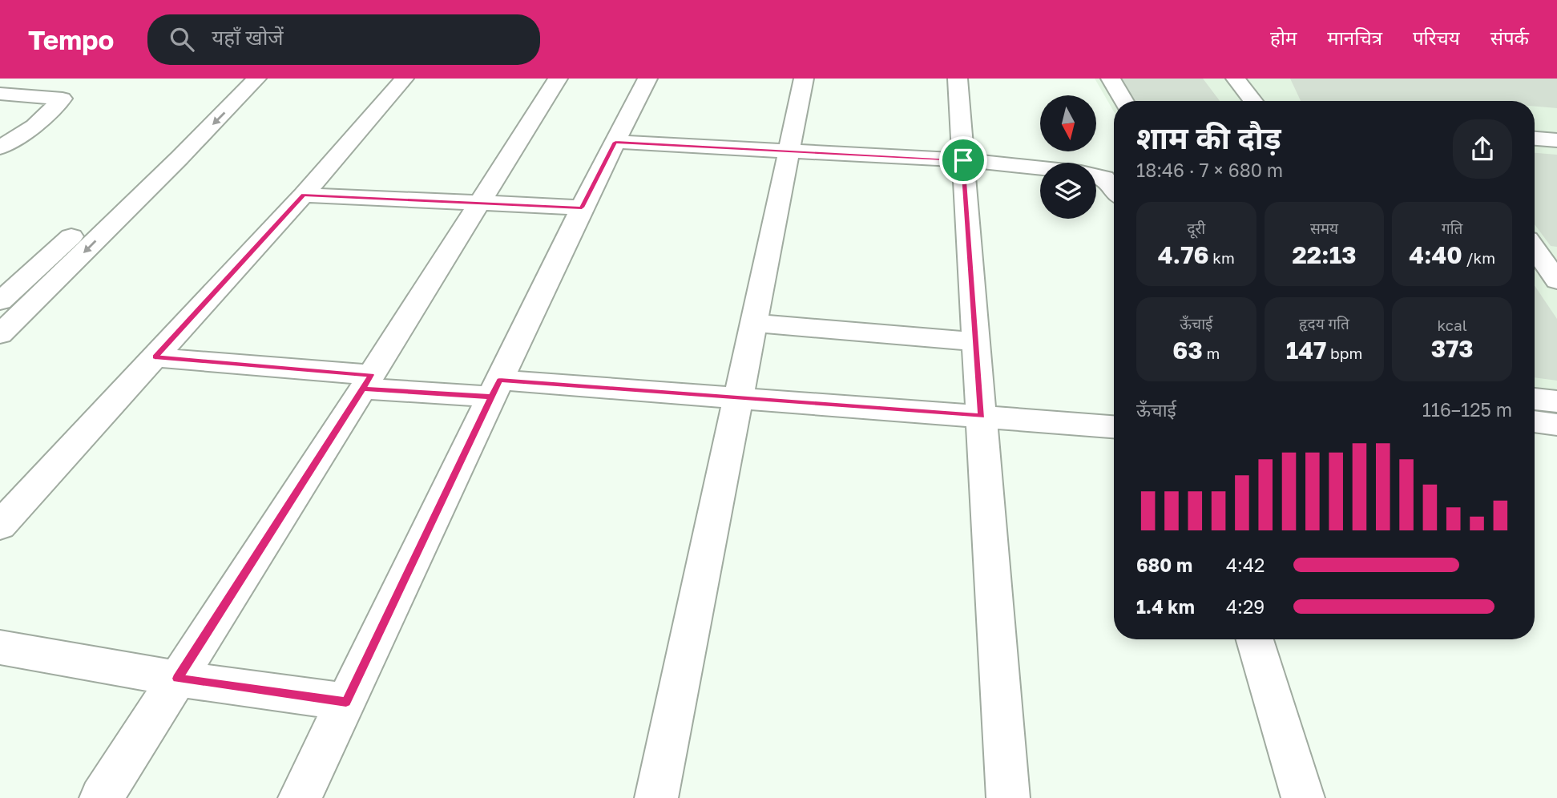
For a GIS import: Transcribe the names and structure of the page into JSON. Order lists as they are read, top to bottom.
{
  "north": "bottom",
  "page": {
    "header": "Tempo",
    "search": "यहाँ खोजें",
    "nav": [
      "होम",
      "मानचित्र",
      "परिचय",
      "संपर्क"
    ],
    "heading": ["शाम की दौड़", "18:46 · 7 × 680 m"],
    "stats": [
      ["दूरी", "4.76 km"],
      ["समय", "22:13"],
      ["गति", "4:40 /km"],
      ["ऊँचाई", "63 m"],
      ["हृदय गति", "147 bpm"],
      ["kcal", "373"]
    ],
    "chart": ["ऊँचाई", "116–125 m"],
    "list": [
      {
        "name": "680 m",
        "note": "4:42"
      },
      {
        "name": "1.4 km",
        "note": "4:29"
      }
    ]
  }
}
